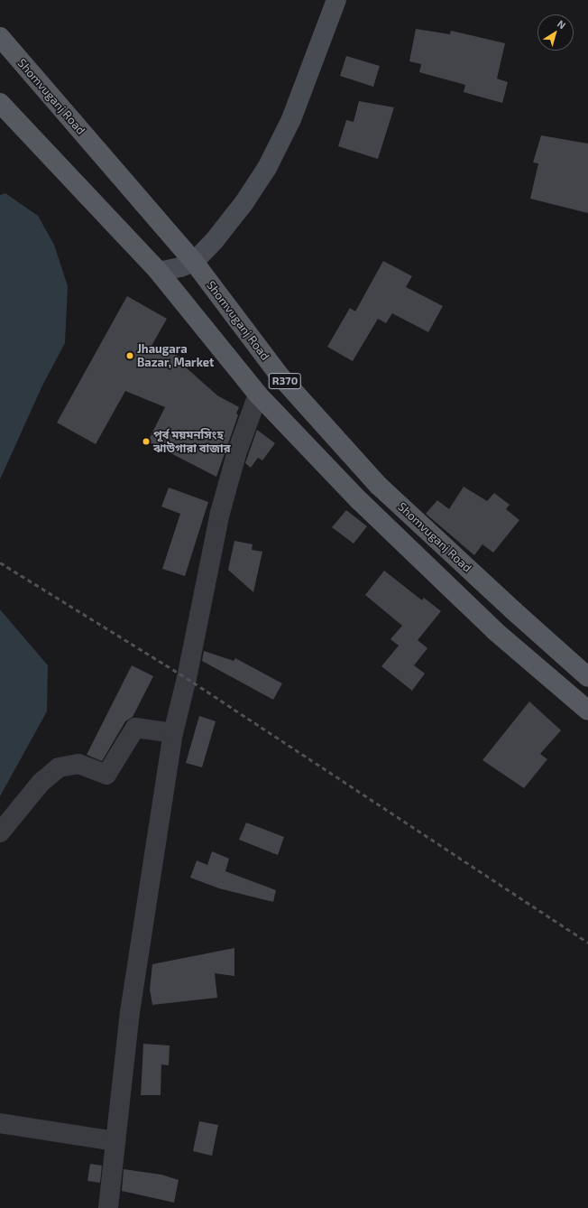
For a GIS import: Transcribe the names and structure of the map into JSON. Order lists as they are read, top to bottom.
{
  "streets": {
    "main road": ["Shomvuganj Road", "R370"]
  },
  "places": ["Jhaugara Bazar, Market", "পূর্ব ময়মনসিংহ ঝাউগারা বাজার"],
  "north": "top right"
}
